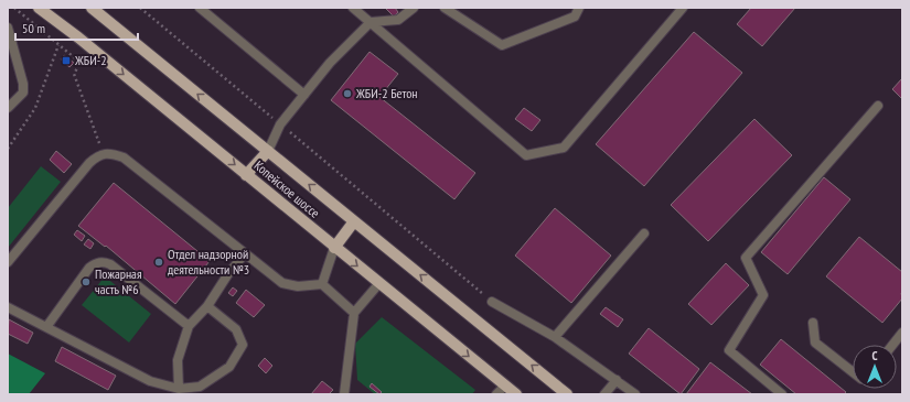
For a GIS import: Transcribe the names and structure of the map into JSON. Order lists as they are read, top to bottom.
{
  "streets": {
    "main road": ["Копейское шоссе"]
  },
  "places": {
    "transit": ["ЖБИ-2"],
    "other": ["ЖБИ-2 Бетон", "Отдел надзорной деятельности №3", "Пожарная часть №6"]
  },
  "scale_bar": "50 m",
  "north": "top"
}
